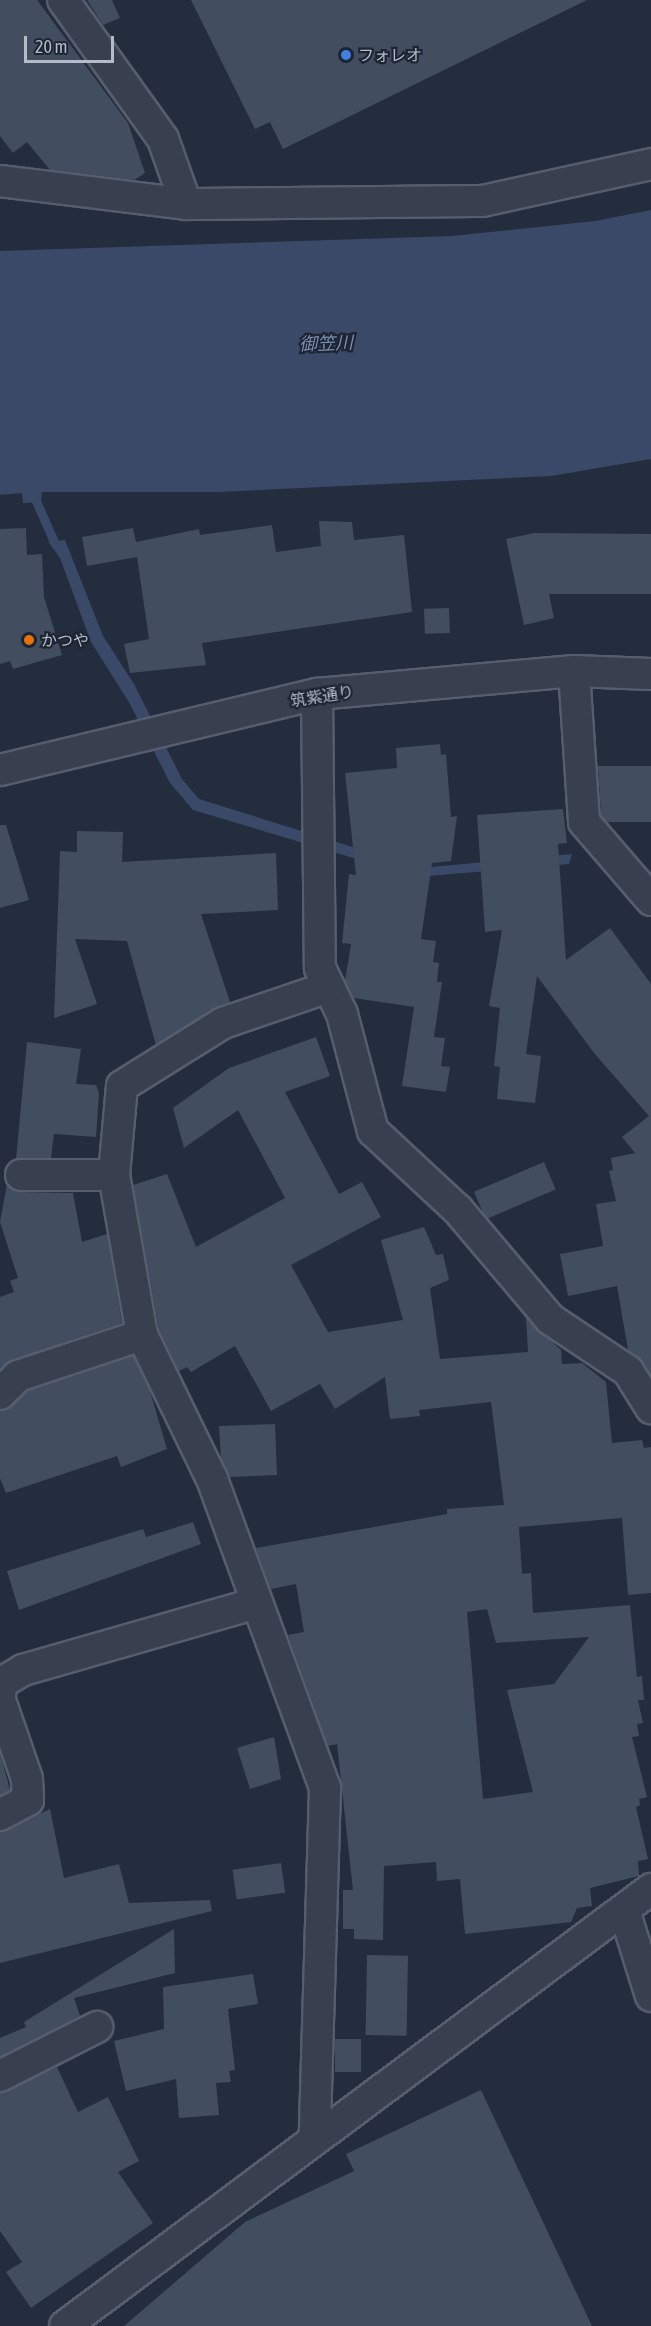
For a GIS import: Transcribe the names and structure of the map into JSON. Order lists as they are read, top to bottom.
{
  "streets": {
    "street": ["筑紫通り"]
  },
  "water": ["御笠川"],
  "places": ["フォレオ", "かつや"],
  "scale_bar": "20 m"
}
